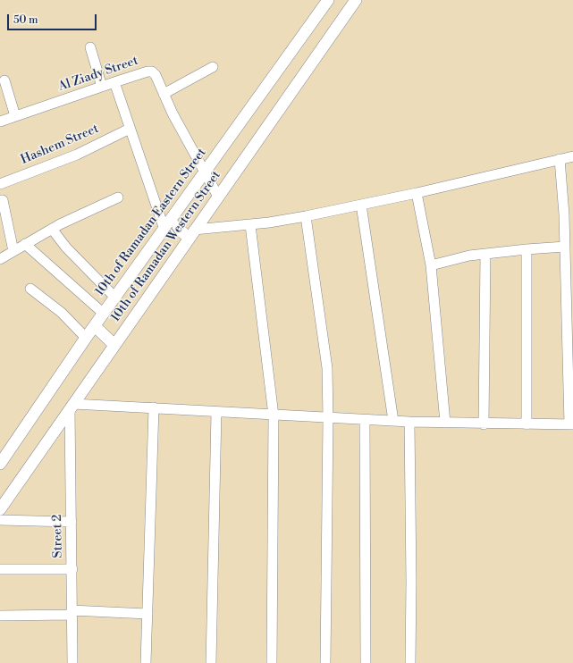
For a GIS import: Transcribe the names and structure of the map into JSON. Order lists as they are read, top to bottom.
{
  "streets": {
    "street": [
      "Al Ziady Street",
      "Hashem Street",
      "10th of Ramadan Eastern Street",
      "10th of Ramadan Western Street",
      "Street 2"
    ]
  },
  "crossings": [
    ["Al Ziady Street", "10th of Ramadan Eastern Street"],
    ["Al Ziady Street", "10th of Ramadan Western Street"],
    ["10th of Ramadan Western Street", "Street 2"]
  ],
  "scale_bar": "50 m"
}
